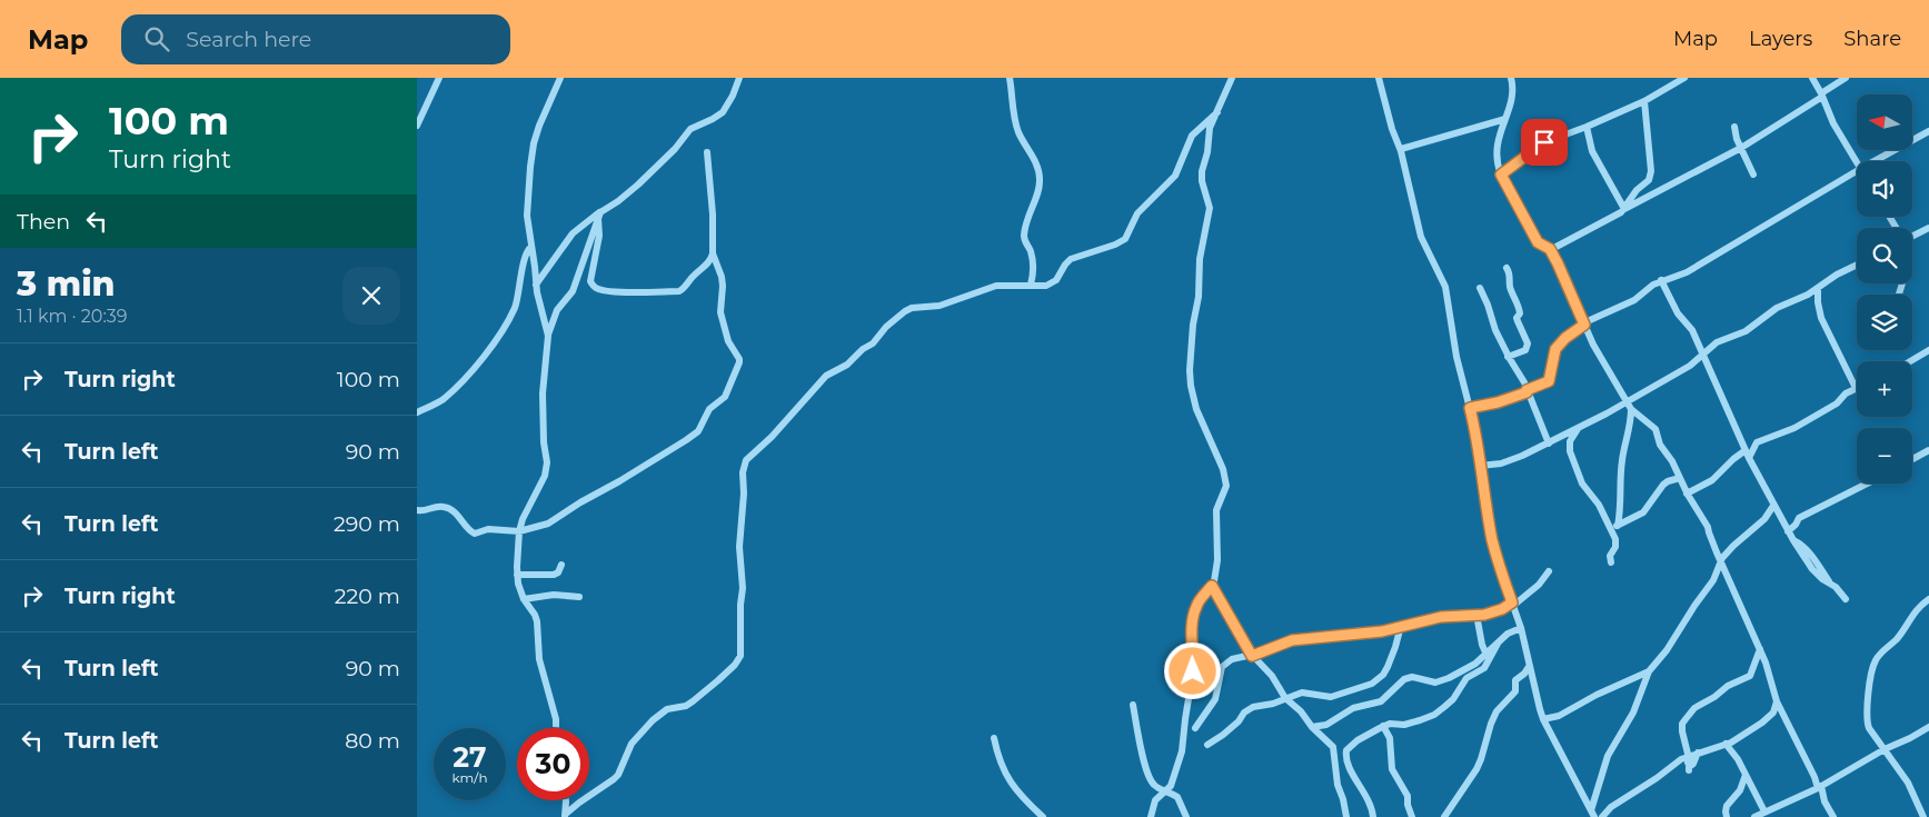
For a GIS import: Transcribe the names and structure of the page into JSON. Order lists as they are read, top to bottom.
{
  "north": "left",
  "page": {
    "header": "Map",
    "search": "Search here",
    "nav": ["Map", "Layers", "Share"],
    "turn": ["100 m", "Turn right"],
    "map_buttons": ["+", "−"],
    "then": "Then",
    "heading": ["3 min", "1.1 km · 20:39"],
    "list": [
      {
        "name": "Turn right",
        "value": "100 m"
      },
      {
        "name": "Turn left",
        "value": "90 m"
      },
      {
        "name": "Turn left",
        "value": "290 m"
      },
      {
        "name": "Turn right",
        "value": "220 m"
      },
      {
        "name": "Turn left",
        "value": "90 m"
      },
      {
        "name": "Turn left",
        "value": "80 m"
      }
    ],
    "speed": "27 km/h",
    "limit": "30"
  }
}
